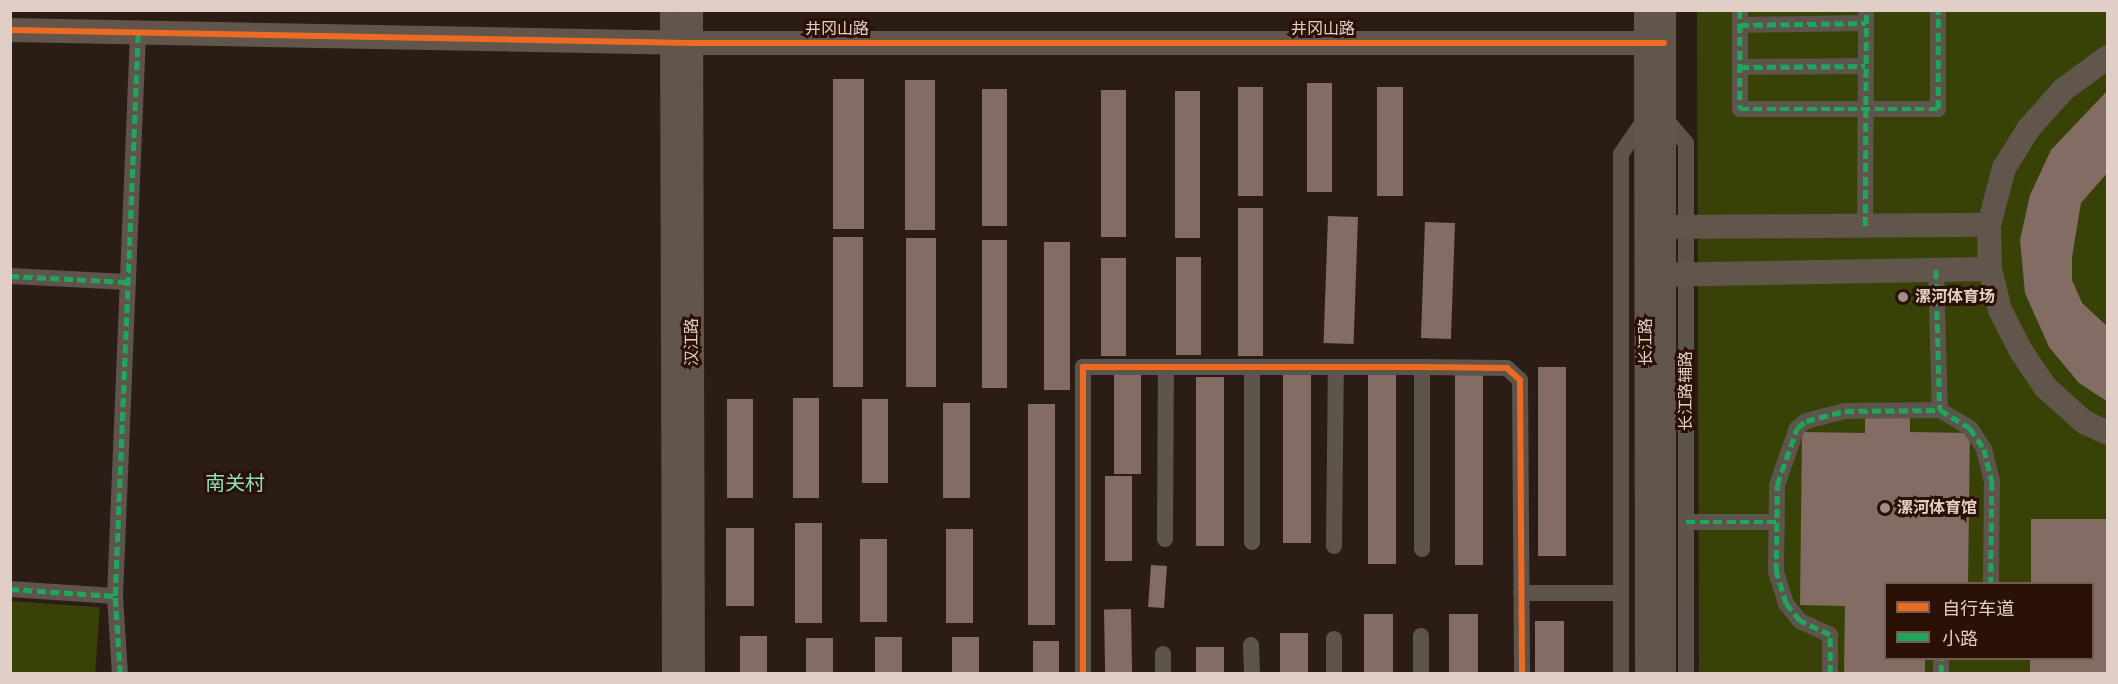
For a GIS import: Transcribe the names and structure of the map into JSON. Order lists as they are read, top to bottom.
{
  "streets": {
    "street": [
      "井冈山路",
      "汉江路",
      "长江路",
      "长江路辅路"
    ]
  },
  "crossings": [
    ["井冈山路", "汉江路"],
    ["井冈山路", "长江路"],
    ["长江路", "长江路辅路"]
  ],
  "districts": ["南关村"],
  "places": ["漯河体育场", "漯河体育馆"],
  "legend": ["自行车道", "小路"]
}
